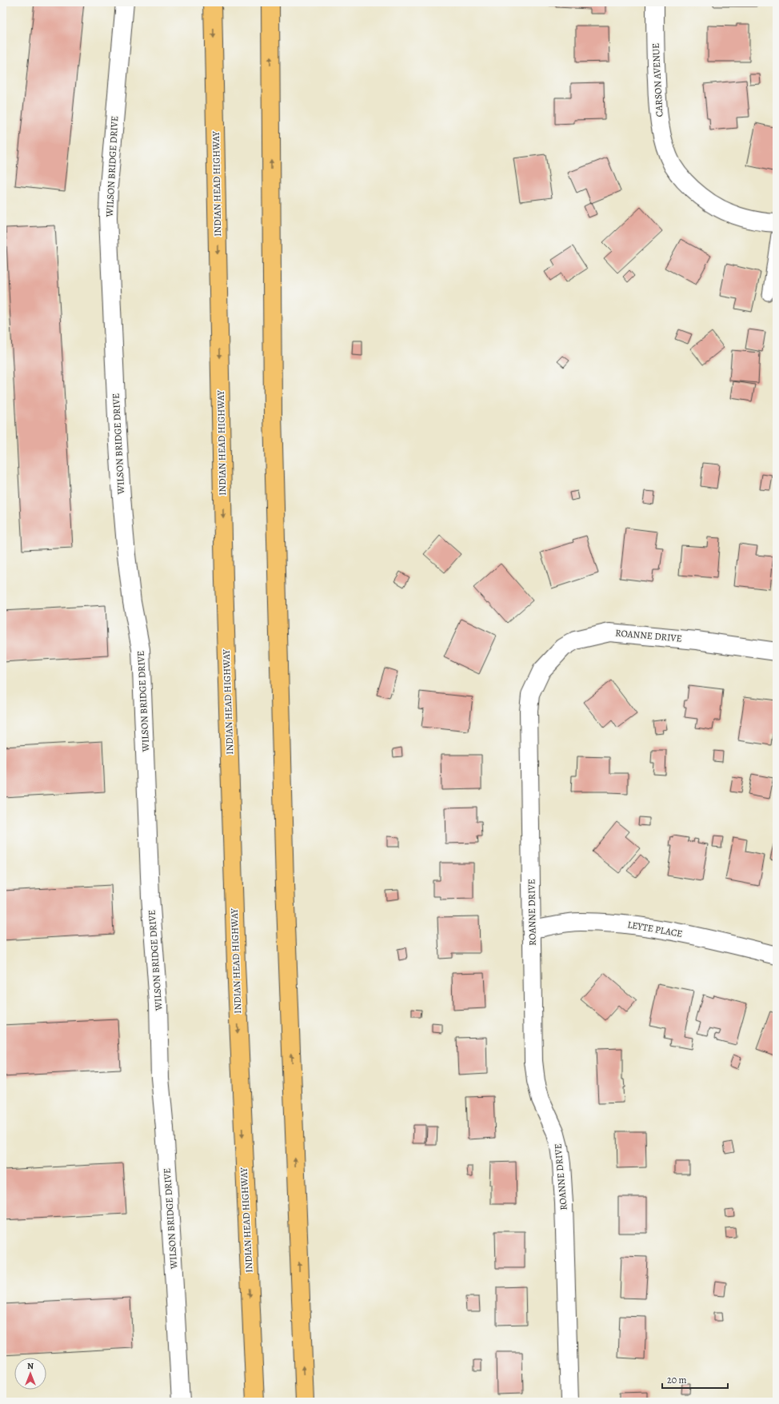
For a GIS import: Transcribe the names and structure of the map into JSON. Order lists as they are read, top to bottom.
{
  "streets": {
    "highway": ["INDIAN HEAD HIGHWAY"],
    "street": [
      "CARSON AVENUE",
      "WILSON BRIDGE DRIVE",
      "ROANNE DRIVE",
      "LEYTE PLACE"
    ]
  },
  "crossings": [
    ["ROANNE DRIVE", "LEYTE PLACE"]
  ],
  "scale_bar": "20 m",
  "north": "top"
}
